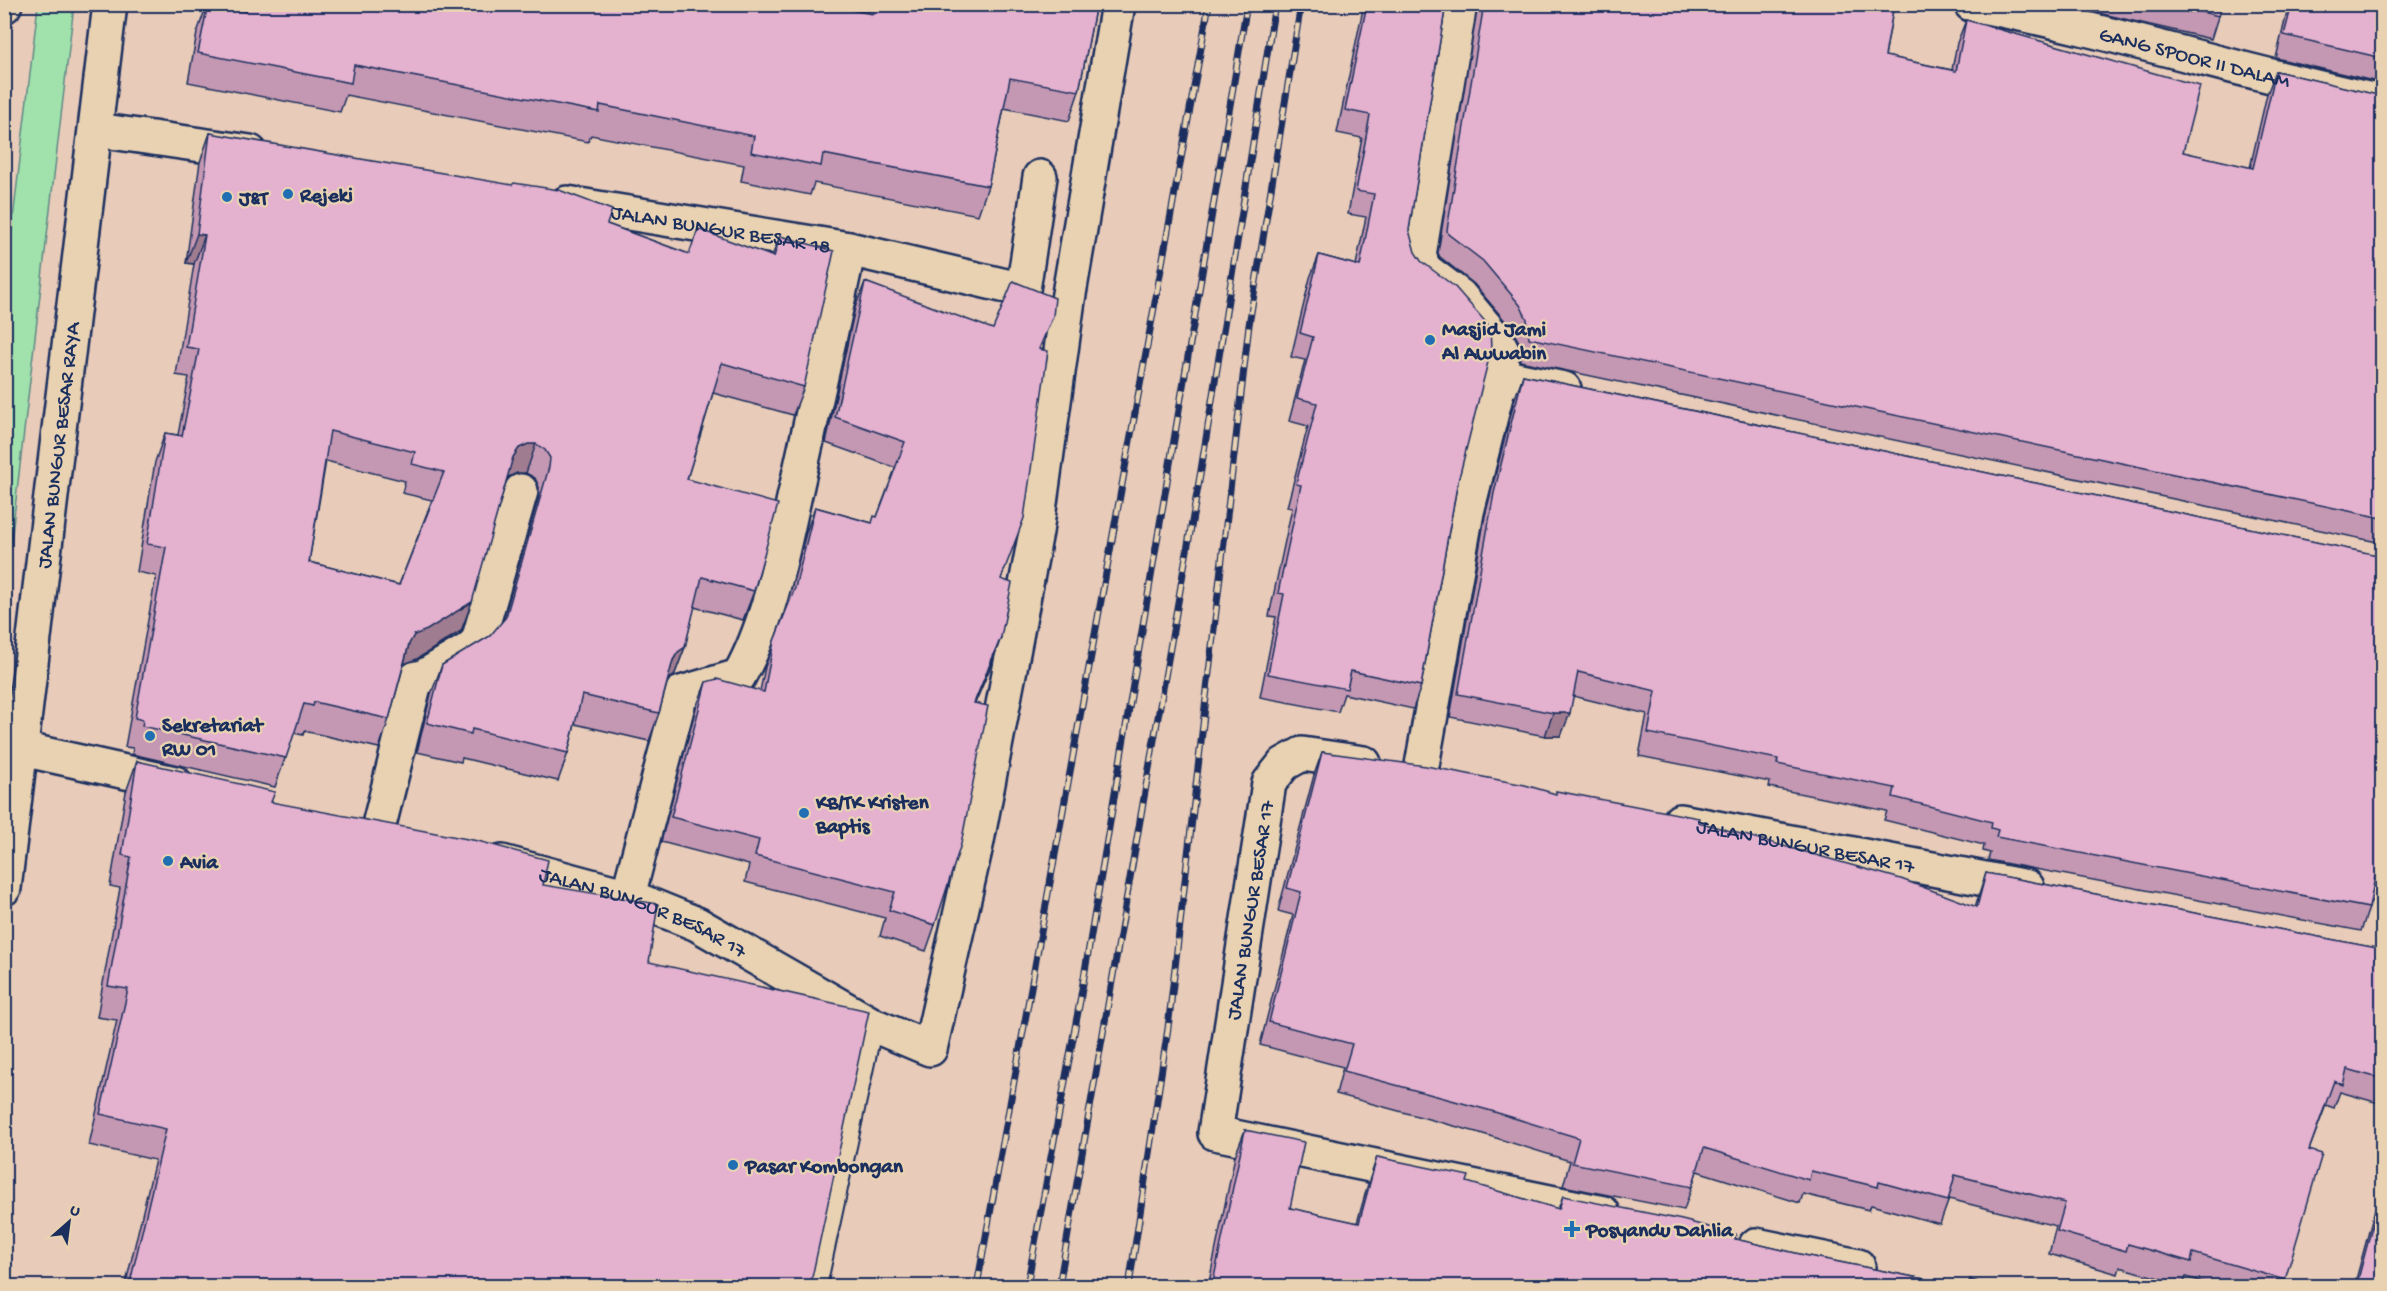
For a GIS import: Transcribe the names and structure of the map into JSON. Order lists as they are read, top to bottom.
{
  "streets": {
    "street": [
      "GANG SPOOR II DALAM",
      "JALAN BUNGUR BESAR 18",
      "JALAN BUNGUR BESAR RAYA",
      "JALAN BUNGUR BESAR 17"
    ]
  },
  "places": {
    "other": [
      "Rejeki",
      "J&T",
      "Masjid Jami Al Awwabin",
      "Sekretariat RW 01",
      "KB/TK Kristen Baptis",
      "Avia",
      "Pasar Kombongan"
    ],
    "health": ["Posyandu Dahlia"]
  },
  "north": "top right"
}
